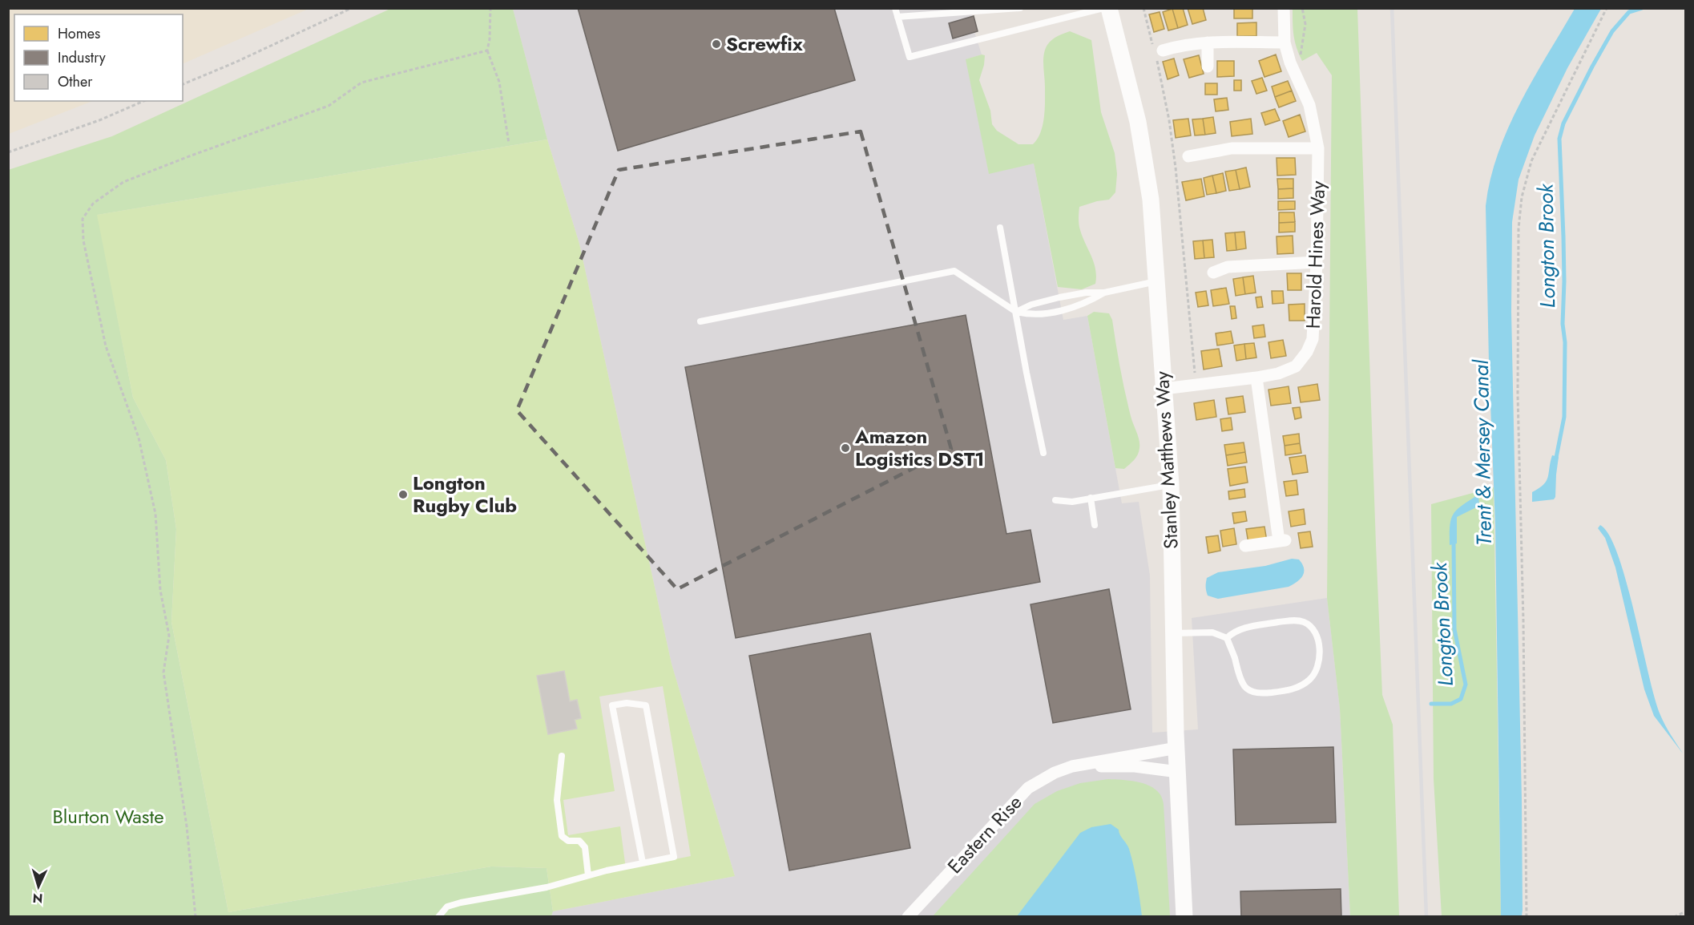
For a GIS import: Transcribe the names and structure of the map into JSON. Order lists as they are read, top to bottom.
{
  "streets": {
    "main road": ["Stanley Matthews Way"],
    "street": ["Harold Hines Way", "Eastern Rise"]
  },
  "crossings": [
    ["Harold Hines Way", "Stanley Matthews Way"],
    ["Stanley Matthews Way", "Eastern Rise"]
  ],
  "water": ["Longton Brook", "Trent & Mersey Canal"],
  "parks": ["Blurton Waste"],
  "places": ["Screwfix", "Amazon Logistics DST1", "Longton Rugby Club"],
  "legend": ["Homes", "Industry", "Other"],
  "north": "bottom"
}
